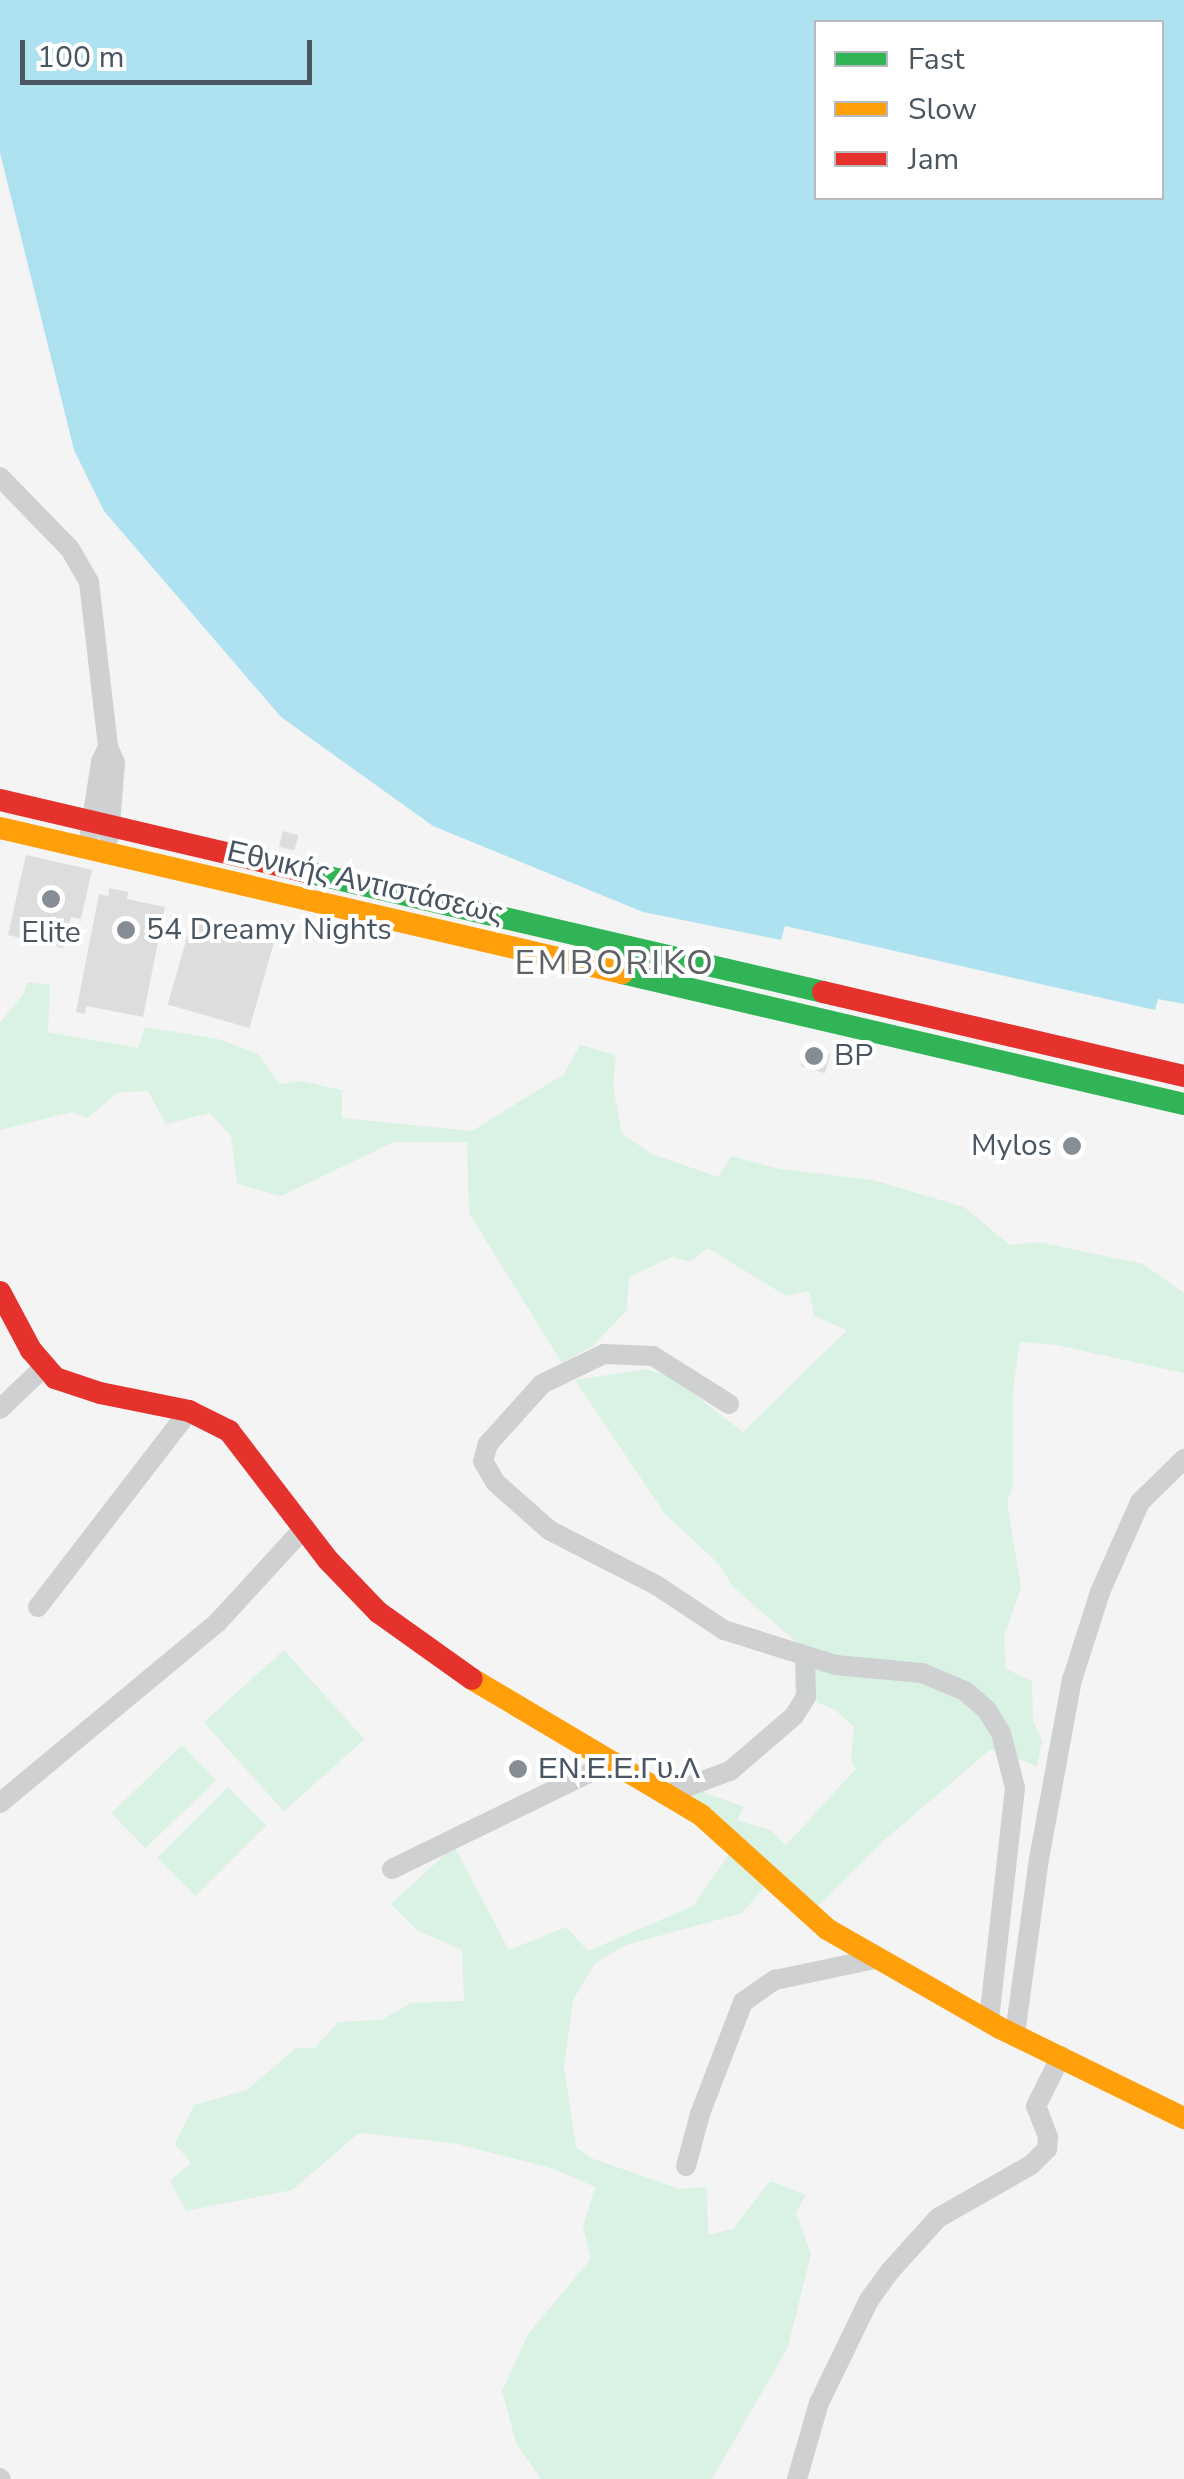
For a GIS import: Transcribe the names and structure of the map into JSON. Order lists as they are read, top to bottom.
{
  "streets": {
    "main road": ["Εθνικής Αντιστάσεως"]
  },
  "districts": ["EMBORIKO"],
  "places": [
    "Elite",
    "54 Dreamy Nights",
    "BP",
    "Mylos",
    "ΕΝ.Ε.Ε.Γυ.Λ"
  ],
  "legend": ["Fast", "Slow", "Jam"],
  "scale_bar": "100 m"
}
